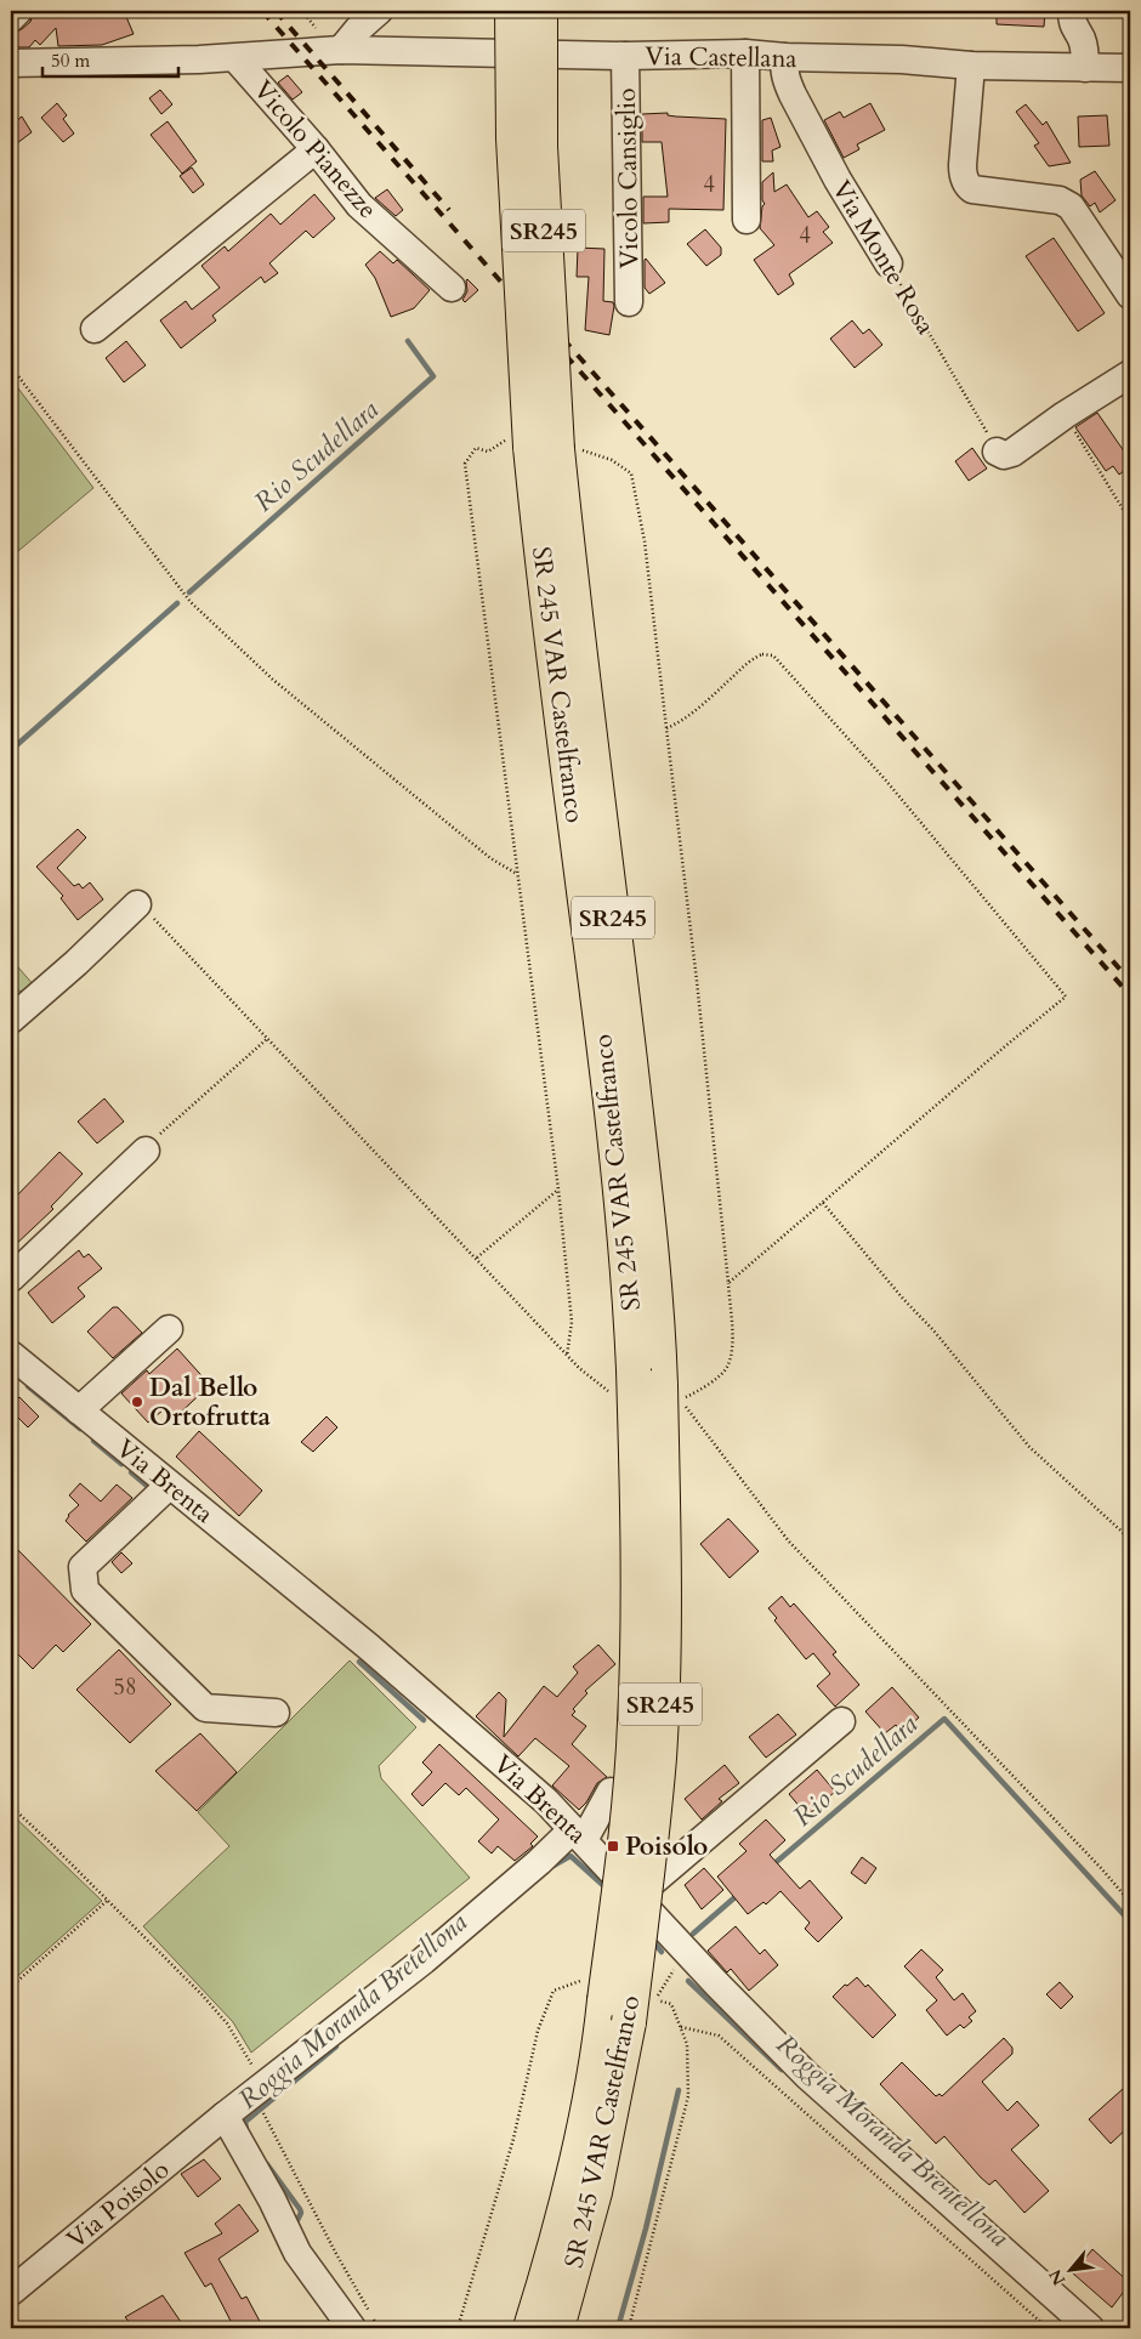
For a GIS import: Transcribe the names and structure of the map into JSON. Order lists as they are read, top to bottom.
{
  "streets": {
    "highway": ["SR245", "SR 245 VAR Castelfranco"],
    "street": [
      "Via Castellana",
      "Vicolo Pianezze",
      "Vicolo Cansiglio",
      "Via Monte Rosa",
      "Via Brenta",
      "Via Poisolo"
    ]
  },
  "crossings": [
    ["Via Castellana", "Vicolo Pianezze"],
    ["Via Castellana", "Vicolo Cansiglio"],
    ["Via Castellana", "Via Monte Rosa"],
    ["Via Brenta", "Via Poisolo"]
  ],
  "water": ["Rio Scudellara", "Roggia Moranda Bretellona", "Roggia Moranda Brentellona"],
  "places": {
    "other": ["Dal Bello Ortofrutta"],
    "transit": ["Poisolo"]
  },
  "house_numbers": ["4", "4", "58"],
  "scale_bar": "50 m",
  "north": "bottom left"
}
